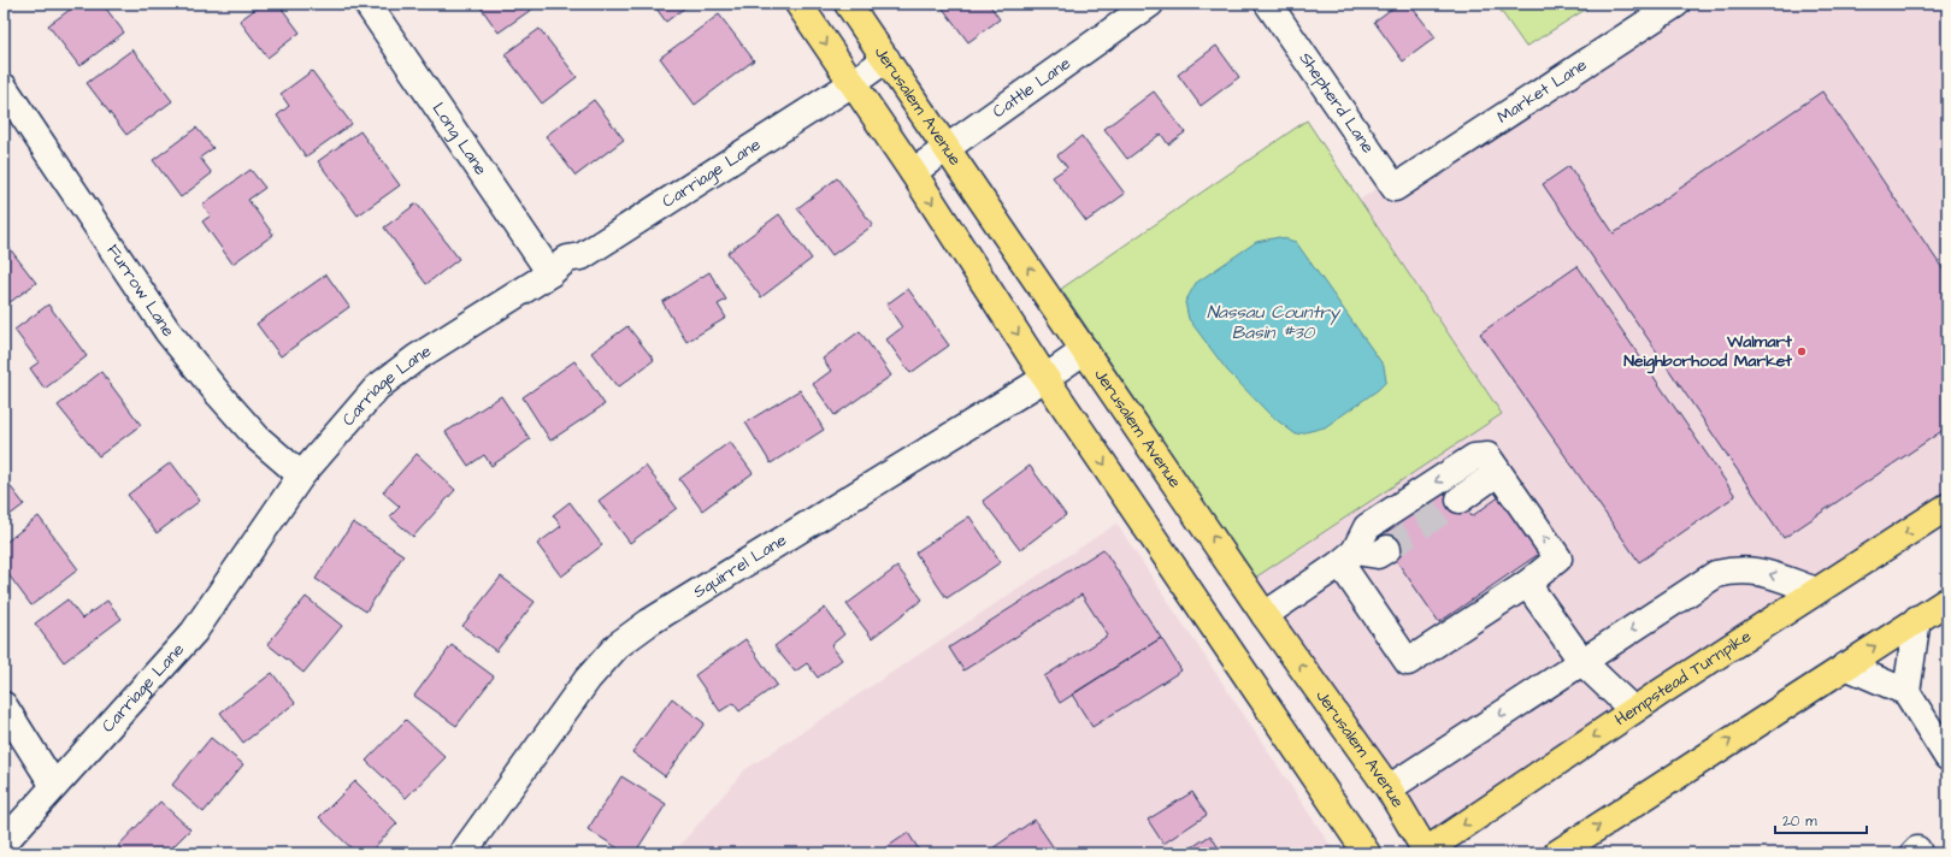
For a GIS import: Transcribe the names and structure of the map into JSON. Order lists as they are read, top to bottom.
{
  "streets": {
    "main road": ["Jerusalem Avenue", "Hempstead Turnpike"],
    "street": [
      "Cattle Lane",
      "Market Lane",
      "Shepherd Lane",
      "Long Lane",
      "Carriage Lane",
      "Furrow Lane",
      "Squirrel Lane"
    ]
  },
  "crossings": [
    ["Cattle Lane", "Jerusalem Avenue"],
    ["Market Lane", "Shepherd Lane"],
    ["Jerusalem Avenue", "Carriage Lane"],
    ["Jerusalem Avenue", "Squirrel Lane"],
    ["Jerusalem Avenue", "Hempstead Turnpike"],
    ["Long Lane", "Carriage Lane"],
    ["Carriage Lane", "Furrow Lane"]
  ],
  "water": ["Nassau Country Basin #30"],
  "places": ["Walmart Neighborhood Market"],
  "scale_bar": "20 m"
}
